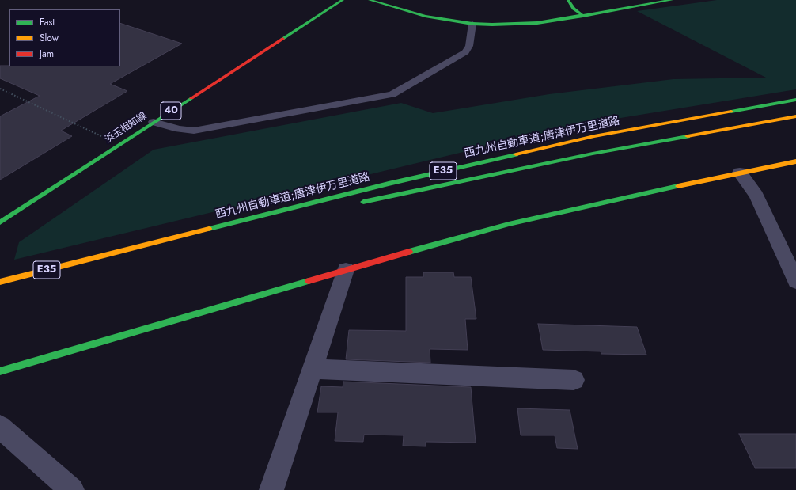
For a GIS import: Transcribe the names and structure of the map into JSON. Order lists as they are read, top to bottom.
{
  "streets": {
    "main road": [
      "40",
      "浜玉相知線",
      "西九州自動車道;唐津伊万里道路",
      "E35"
    ]
  },
  "legend": ["Fast", "Slow", "Jam"]
}
